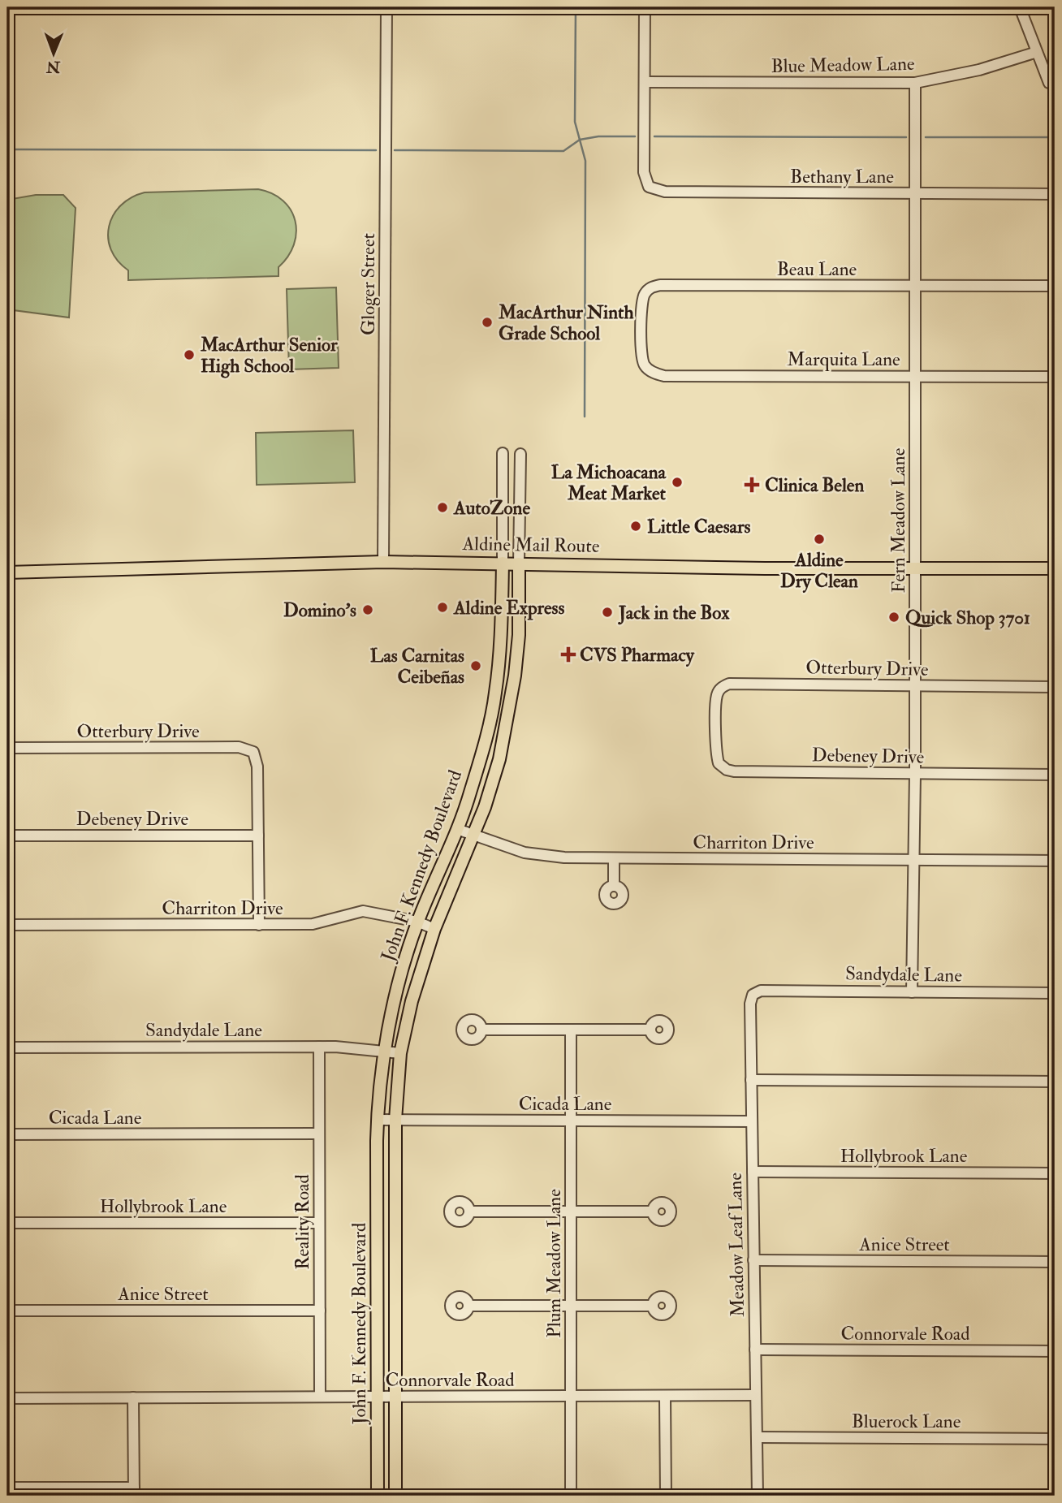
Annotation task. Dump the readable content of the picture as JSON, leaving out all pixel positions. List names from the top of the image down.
{
  "streets": {
    "main road": ["Aldine Mail Route", "John F. Kennedy Boulevard"],
    "street": [
      "Blue Meadow Lane",
      "Bethany Lane",
      "Beau Lane",
      "Gloger Street",
      "Marquita Lane",
      "Fern Meadow Lane",
      "Otterbury Drive",
      "Debeney Drive",
      "Charriton Drive",
      "Sandydale Lane",
      "Cicada Lane",
      "Hollybrook Lane",
      "Reality Road",
      "Anice Street",
      "Meadow Leaf Lane",
      "Plum Meadow Lane",
      "Connorvale Road",
      "Bluerock Lane"
    ]
  },
  "crossings": [
    ["Blue Meadow Lane", "Bethany Lane"],
    ["Blue Meadow Lane", "Fern Meadow Lane"],
    ["Bethany Lane", "Fern Meadow Lane"],
    ["Beau Lane", "Marquita Lane"],
    ["Beau Lane", "Fern Meadow Lane"],
    ["Gloger Street", "Aldine Mail Route"],
    ["Marquita Lane", "Fern Meadow Lane"],
    ["Fern Meadow Lane", "Aldine Mail Route"],
    ["Fern Meadow Lane", "Otterbury Drive"],
    ["Fern Meadow Lane", "Debeney Drive"],
    ["Fern Meadow Lane", "Charriton Drive"],
    ["Fern Meadow Lane", "Sandydale Lane"],
    ["Aldine Mail Route", "John F. Kennedy Boulevard"],
    ["Otterbury Drive", "Debeney Drive"],
    ["Charriton Drive", "John F. Kennedy Boulevard"],
    ["John F. Kennedy Boulevard", "Sandydale Lane"],
    ["John F. Kennedy Boulevard", "Cicada Lane"],
    ["John F. Kennedy Boulevard", "Connorvale Road"],
    ["Sandydale Lane", "Reality Road"],
    ["Sandydale Lane", "Meadow Leaf Lane"],
    ["Cicada Lane", "Reality Road"],
    ["Cicada Lane", "Meadow Leaf Lane"],
    ["Cicada Lane", "Plum Meadow Lane"],
    ["Hollybrook Lane", "Reality Road"],
    ["Hollybrook Lane", "Meadow Leaf Lane"],
    ["Reality Road", "Anice Street"],
    ["Reality Road", "Connorvale Road"],
    ["Anice Street", "Meadow Leaf Lane"],
    ["Meadow Leaf Lane", "Connorvale Road"],
    ["Meadow Leaf Lane", "Bluerock Lane"],
    ["Plum Meadow Lane", "Connorvale Road"]
  ],
  "places": {
    "other": [
      "MacArthur Ninth Grade School",
      "MacArthur Senior High School",
      "La Michoacana Meat Market",
      "AutoZone",
      "Little Caesars",
      "Aldine Dry Clean",
      "Aldine Express",
      "Domino's",
      "Jack in the Box",
      "Quick Shop 3701",
      "Las Carnitas Ceibeñas"
    ],
    "health": ["Clinica Belen", "CVS Pharmacy"]
  },
  "north": "bottom"
}
